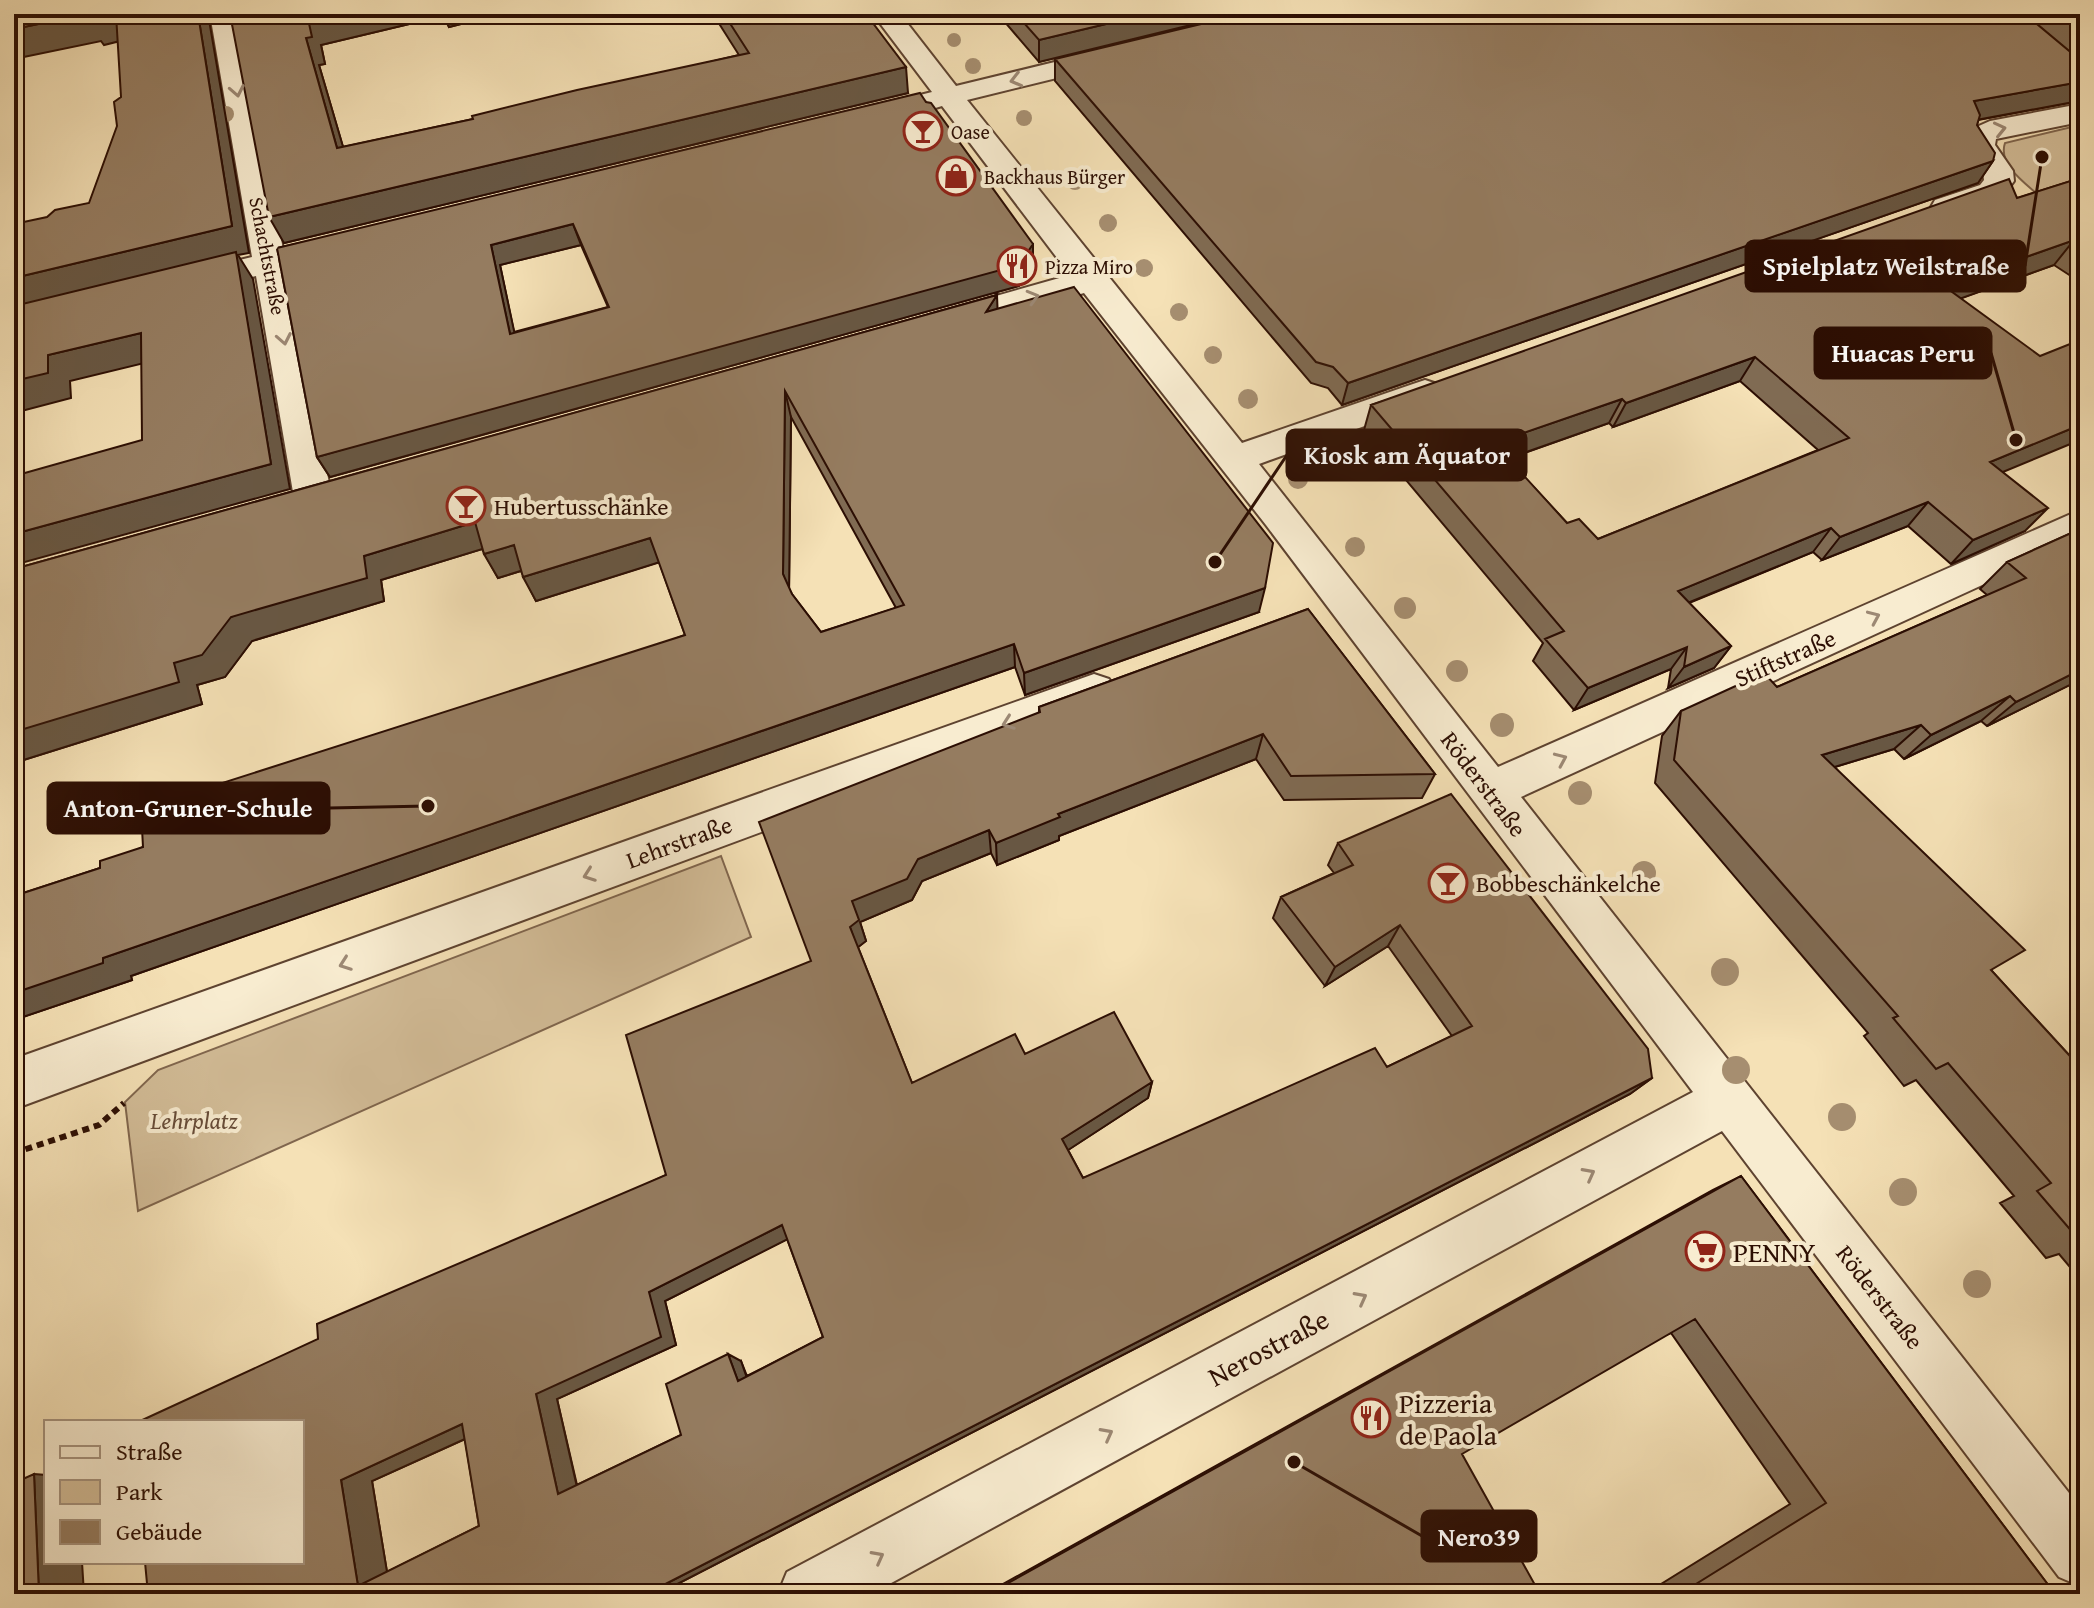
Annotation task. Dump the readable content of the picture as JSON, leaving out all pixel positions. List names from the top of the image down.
{
  "streets": {
    "street": [
      "Schachtstraße",
      "Stiftstraße",
      "Röderstraße",
      "Lehrstraße",
      "Nerostraße"
    ]
  },
  "crossings": [
    ["Stiftstraße", "Röderstraße"],
    ["Röderstraße", "Nerostraße"]
  ],
  "one_way": [
    "Schachtstraße",
    "Stiftstraße",
    "Lehrstraße",
    "Nerostraße"
  ],
  "parks": ["Lehrplatz"],
  "places": {
    "bar": ["Oase", "Hubertusschänke", "Bobbeschänkelche"],
    "other": [
      "Spielplatz Weilstraße",
      "Huacas Peru",
      "Kiosk am Äquator",
      "Anton-Gruner-Schule",
      "Nero39"
    ],
    "shop": ["Backhaus Bürger"],
    "restaurant": ["Pizza Miro", "Pizzeria de Paola"],
    "supermarket": ["PENNY"]
  },
  "legend": ["Straße", "Park", "Gebäude"]
}
